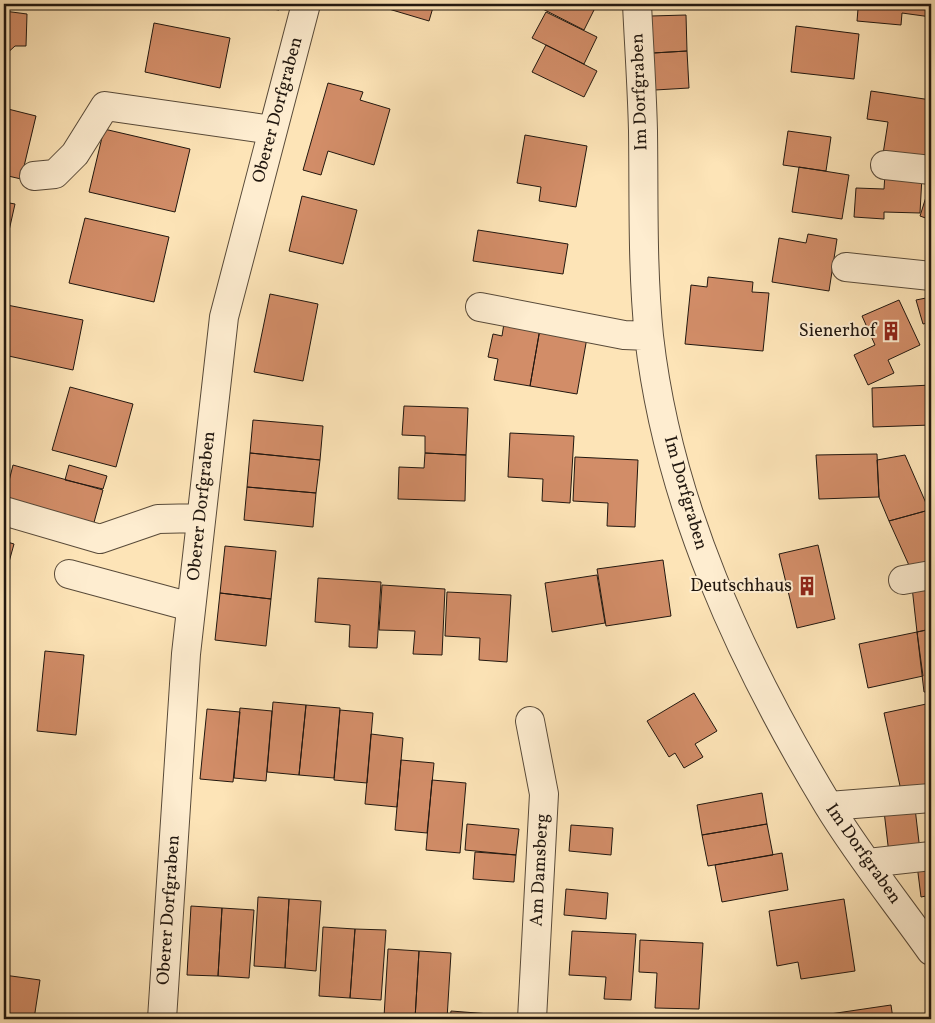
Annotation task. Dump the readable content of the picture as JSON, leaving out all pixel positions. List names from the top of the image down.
{
  "streets": {
    "street": ["Im Dorfgraben", "Oberer Dorfgraben", "Am Damsberg"]
  },
  "places": {
    "building": ["Sienerhof", "Deutschhaus"]
  }
}
